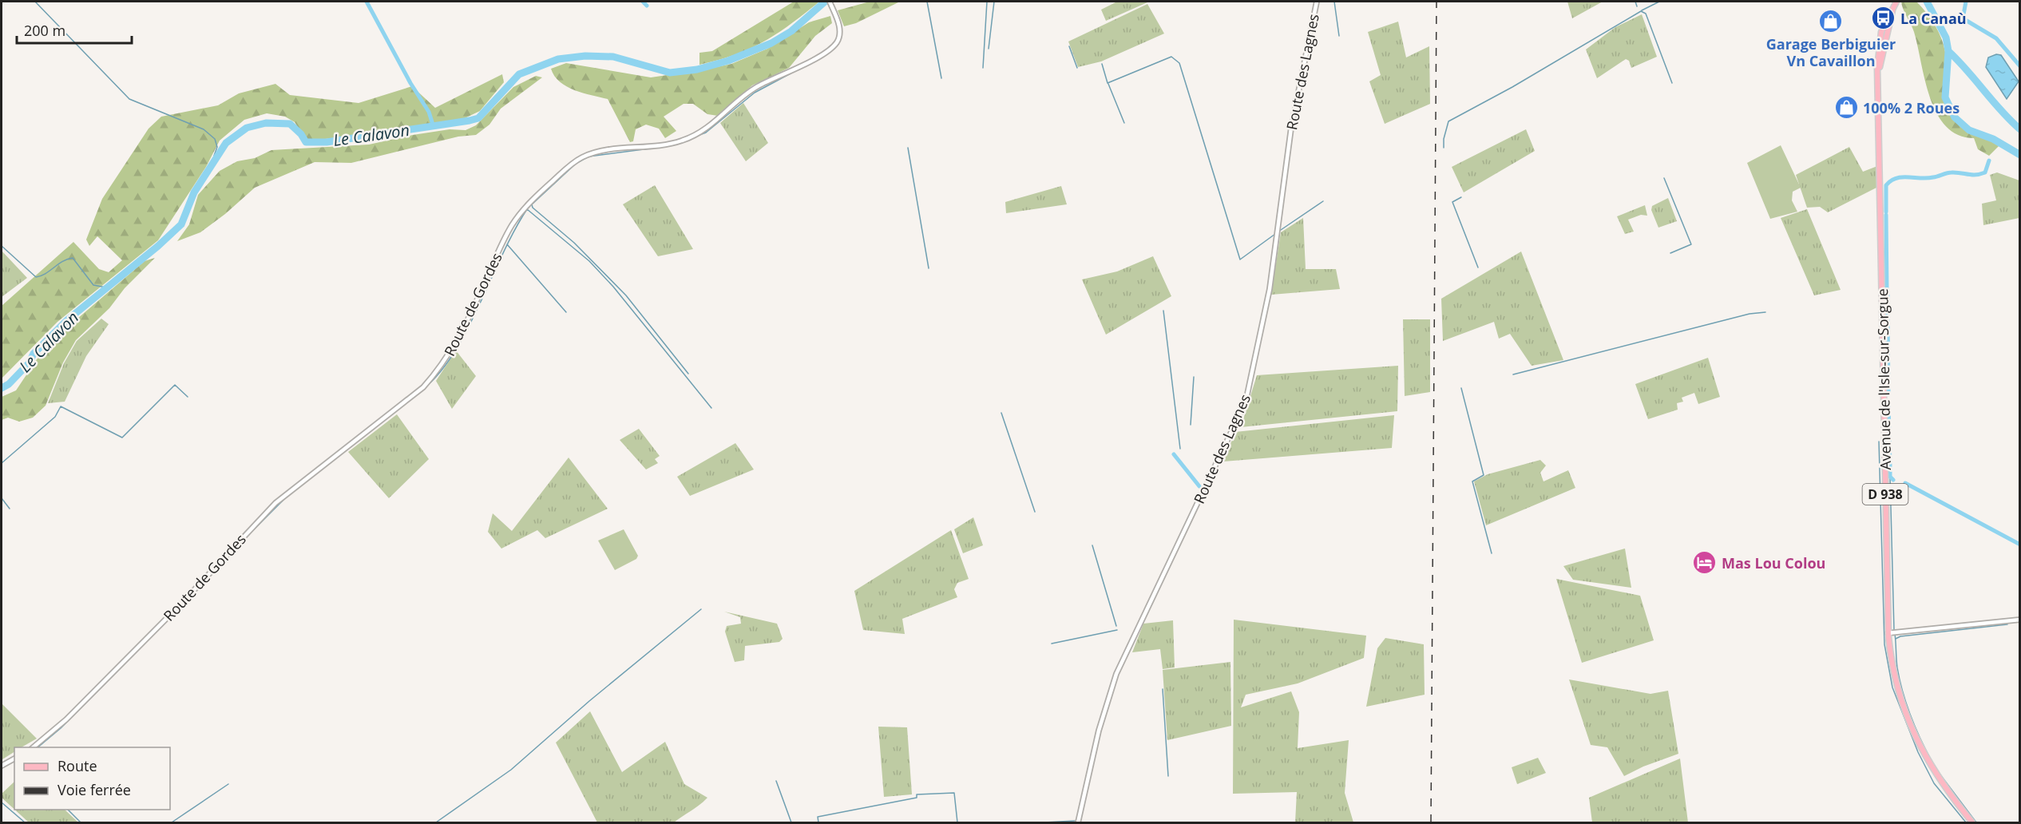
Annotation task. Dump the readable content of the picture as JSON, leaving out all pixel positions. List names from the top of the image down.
{
  "streets": {
    "main road": ["Avenue de l'Isle-sur-Sorgue", "D 938"],
    "street": ["Route des Lagnes", "Route de Gordes"]
  },
  "water": ["Le Calavon"],
  "places": {
    "bus stop": ["La Canaù"],
    "shop": ["Garage Berbiguier Vn Cavaillon", "100% 2 Roues"],
    "hotel": ["Mas Lou Colou"]
  },
  "legend": ["Route", "Voie ferrée"],
  "scale_bar": "200 m"
}
